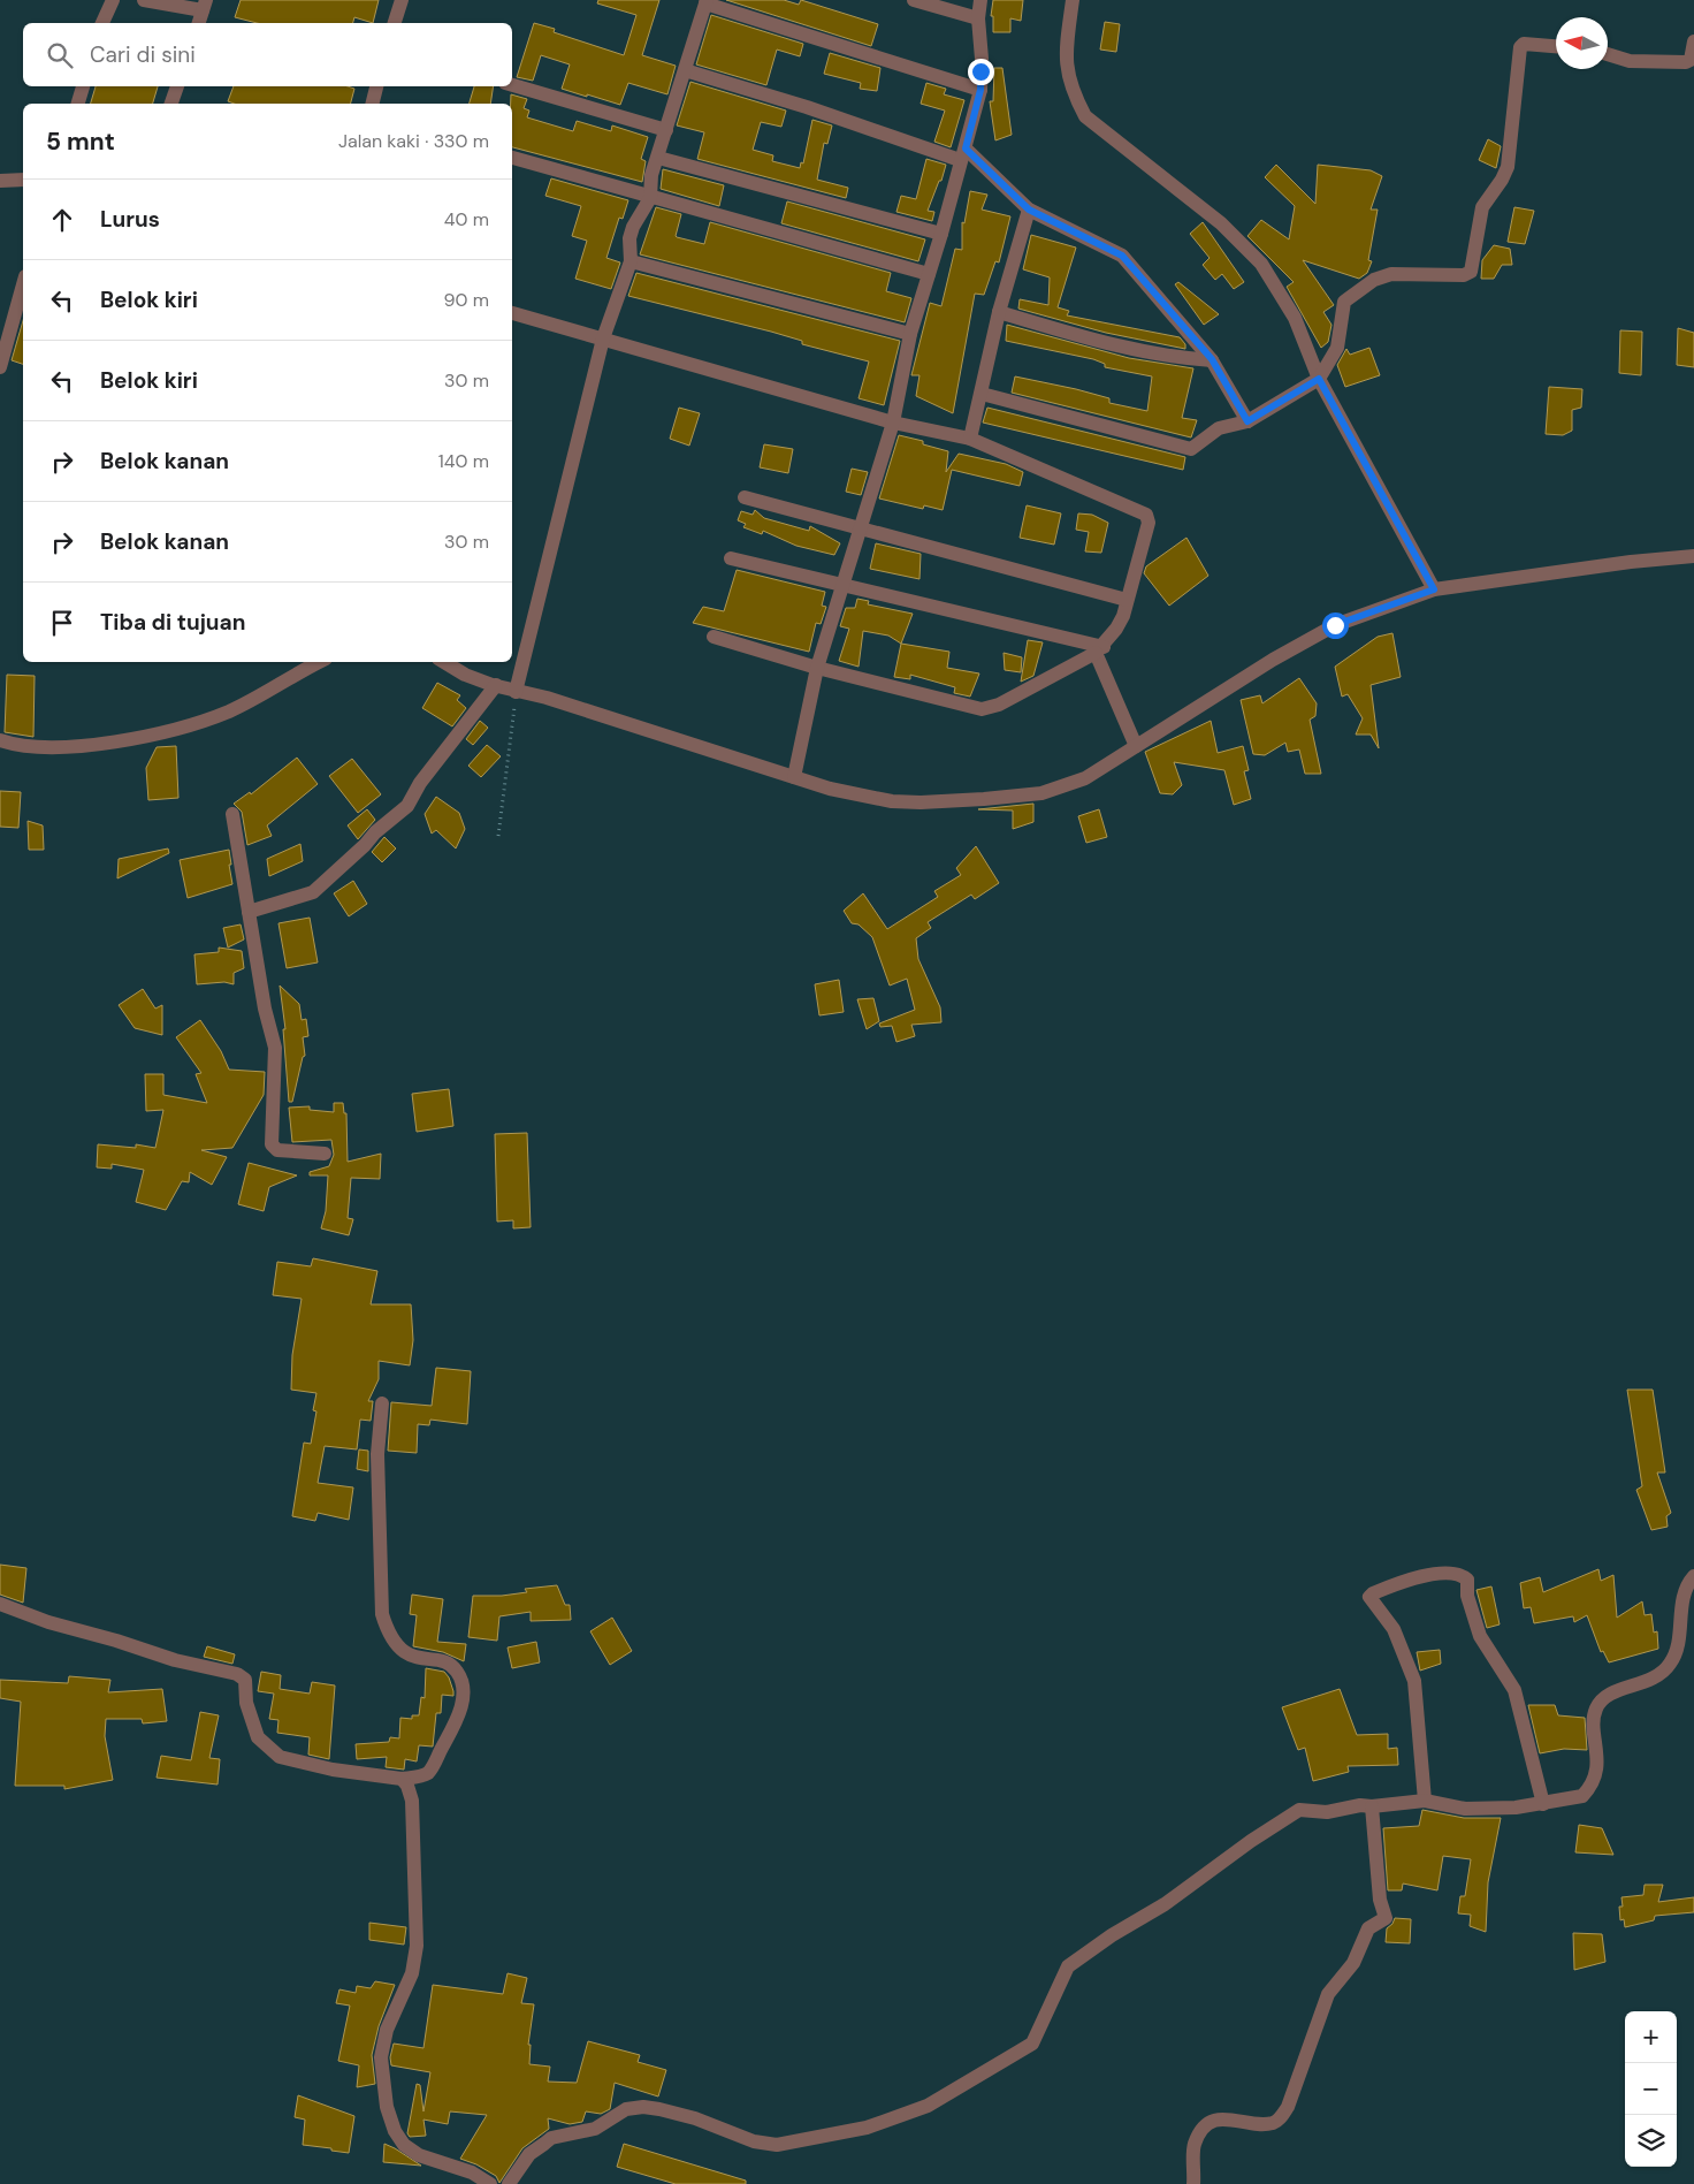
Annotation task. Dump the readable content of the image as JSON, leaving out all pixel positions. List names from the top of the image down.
{
  "north": "left",
  "page": {
    "search": "Cari di sini",
    "heading": ["5 mnt", "Jalan kaki · 330 m"],
    "list": [
      ["Lurus", "40 m"],
      ["Belok kiri", "90 m"],
      ["Belok kiri", "30 m"],
      ["Belok kanan", "140 m"],
      ["Belok kanan", "30 m"],
      "Tiba di tujuan"
    ],
    "map_buttons": ["+", "−"]
  }
}
